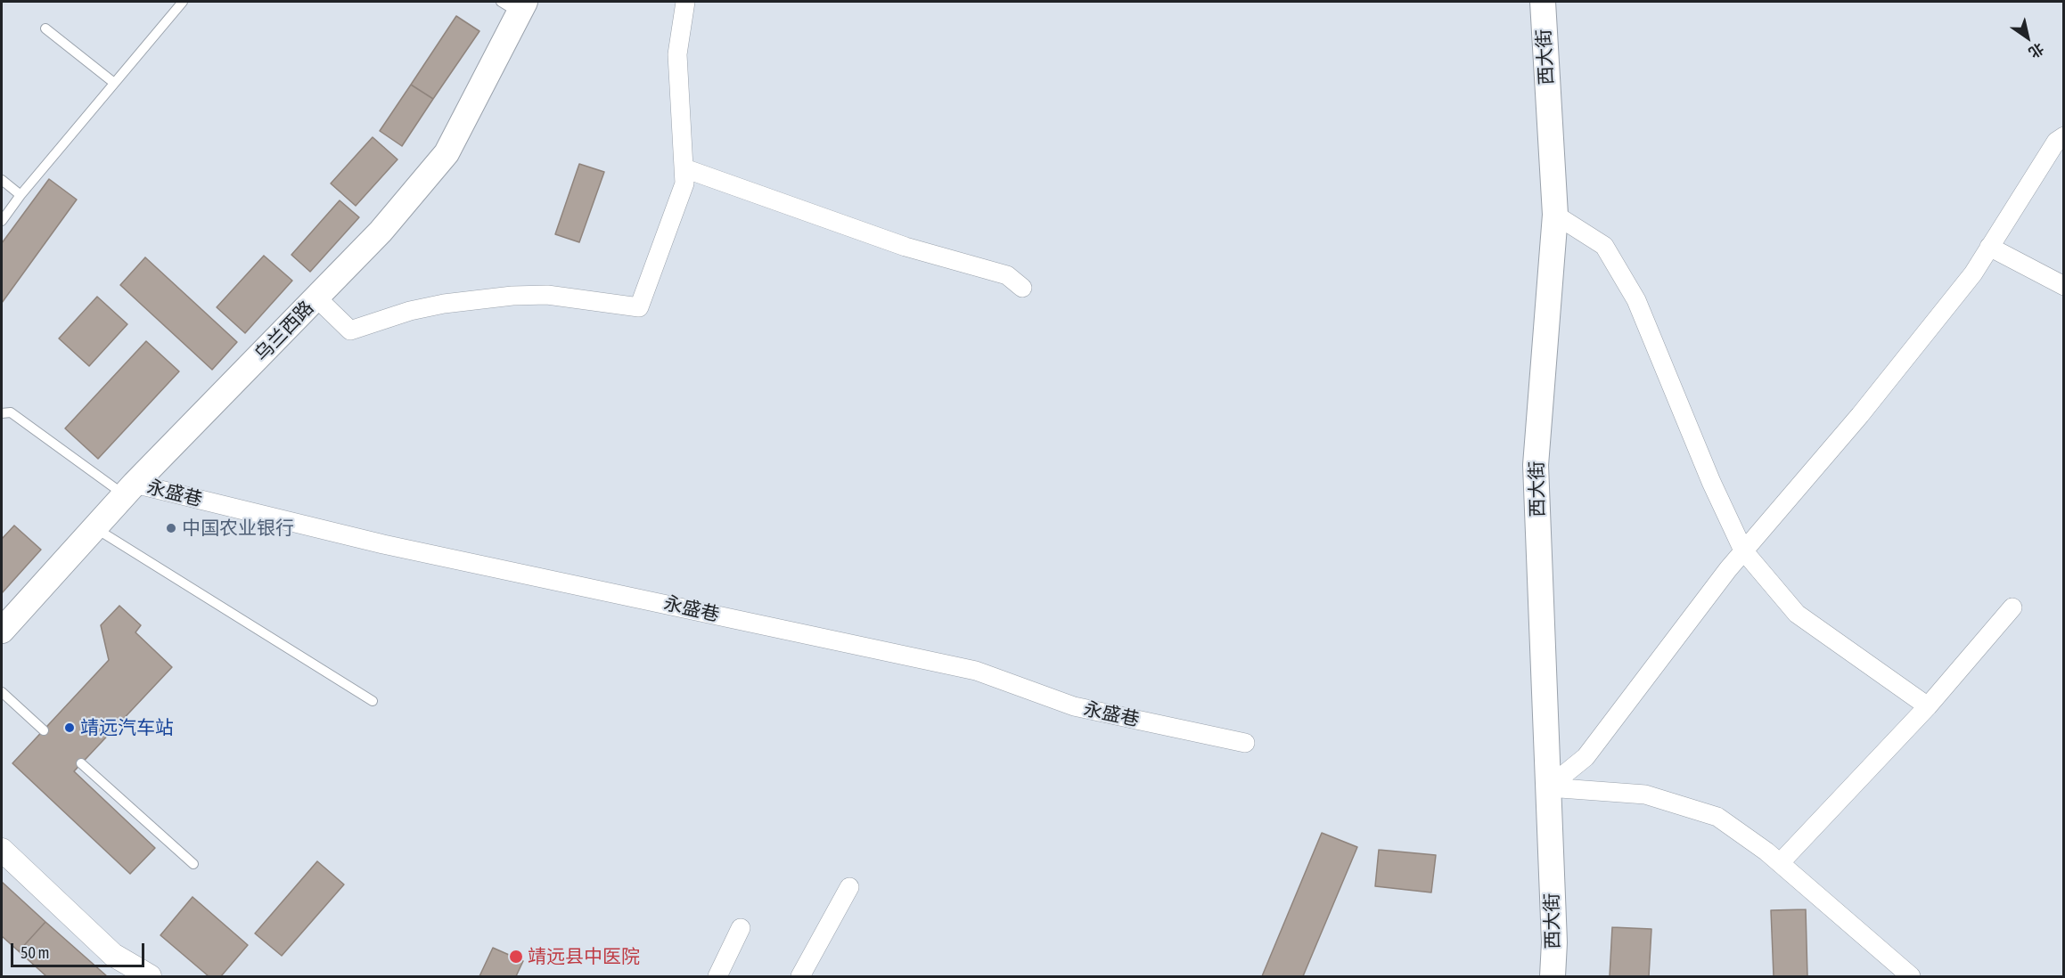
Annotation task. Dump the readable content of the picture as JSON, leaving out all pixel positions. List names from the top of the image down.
{
  "streets": {
    "main road": ["西大街", "乌兰西路"],
    "street": ["永盛巷"]
  },
  "crossings": [
    ["乌兰西路", "永盛巷"]
  ],
  "places": ["中国农业银行", "靖远汽车站", "靖远县中医院"],
  "scale_bar": "50 m",
  "north": "bottom right"
}
